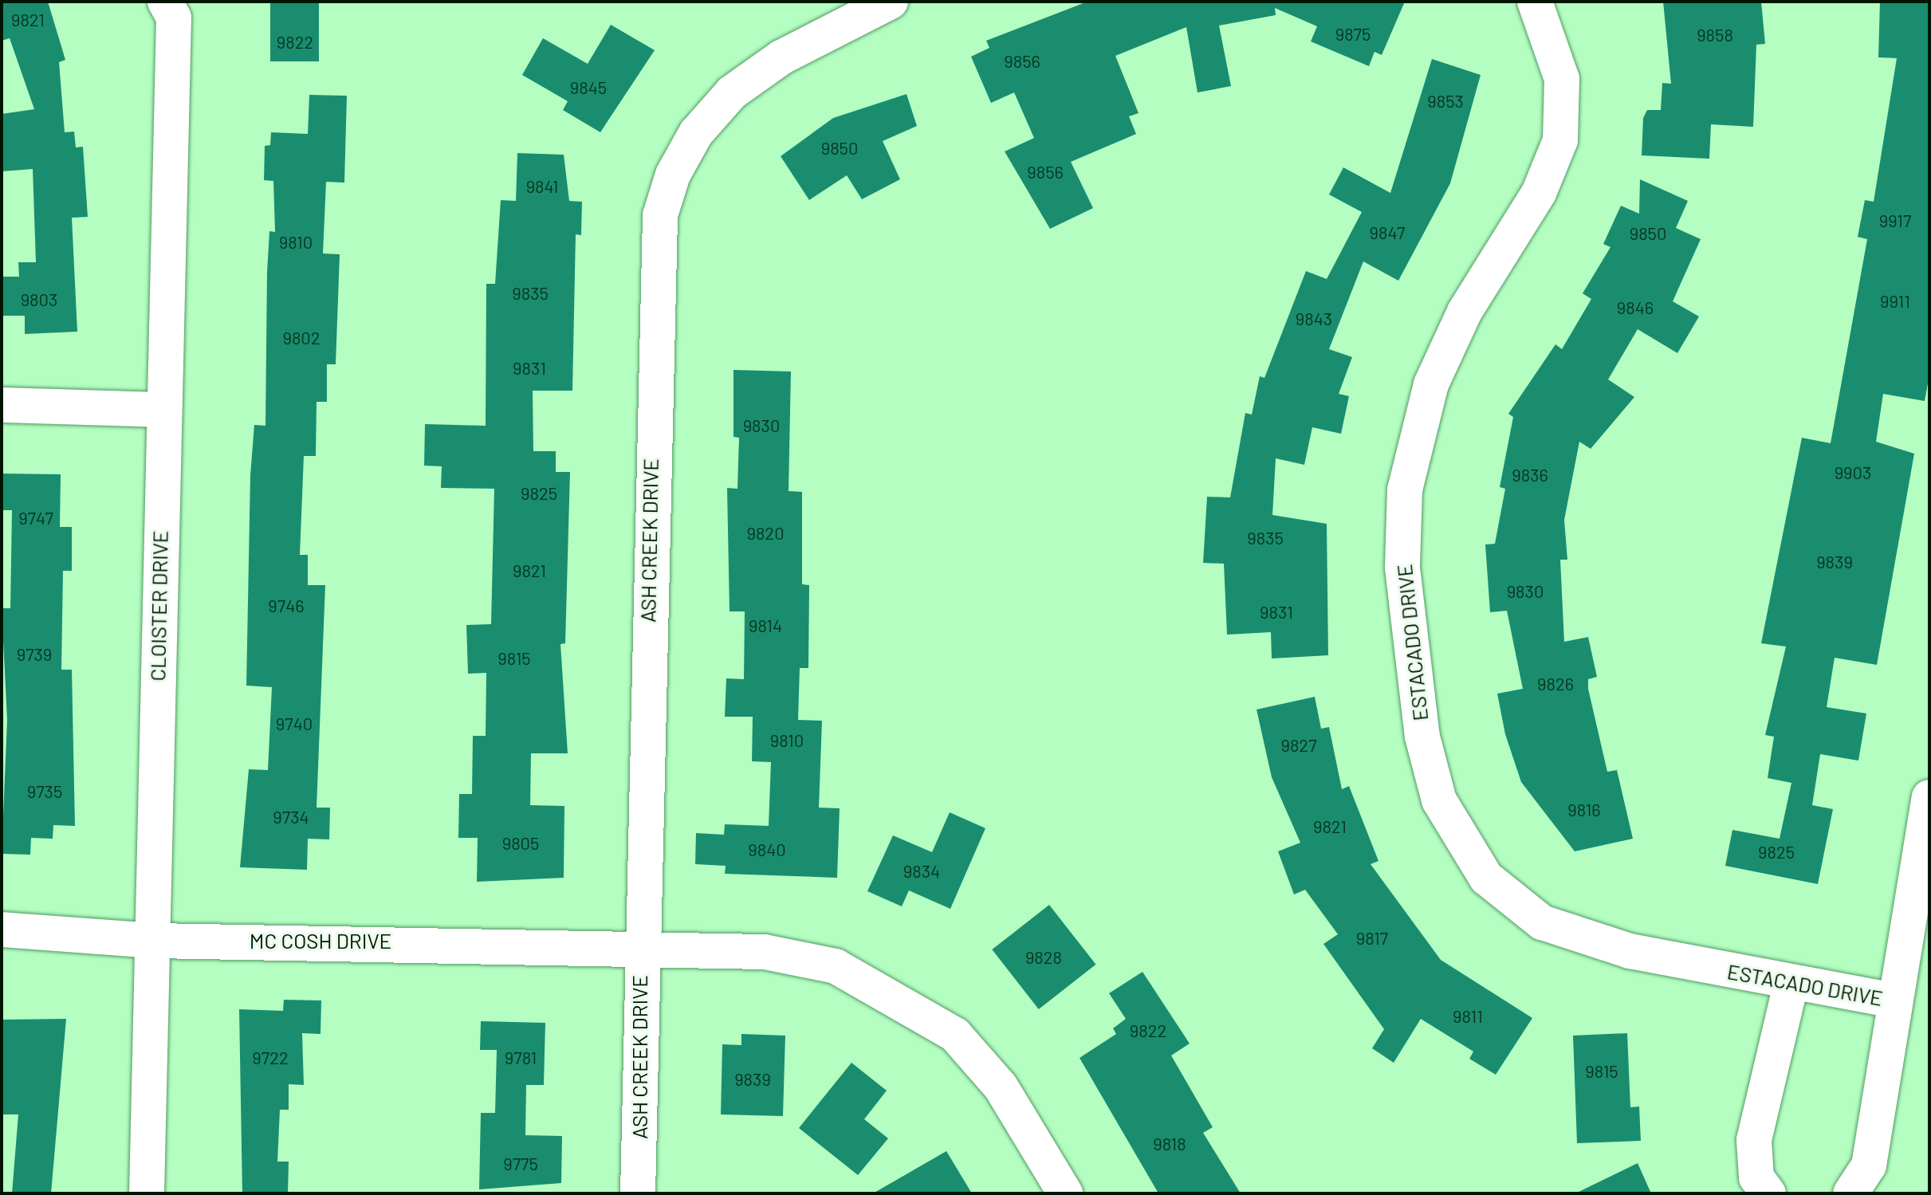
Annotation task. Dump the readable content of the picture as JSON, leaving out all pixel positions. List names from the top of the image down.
{
  "streets": {
    "street": [
      "ASH CREEK DRIVE",
      "CLOISTER DRIVE",
      "ESTACADO DRIVE",
      "MC COSH DRIVE"
    ]
  },
  "crossings": [
    ["ASH CREEK DRIVE", "MC COSH DRIVE"],
    ["CLOISTER DRIVE", "MC COSH DRIVE"]
  ],
  "house_numbers": [
    "9821",
    "9875",
    "9858",
    "9822",
    "9856",
    "9845",
    "9853",
    "9850",
    "9856",
    "9841",
    "9917",
    "9847",
    "9850",
    "9810",
    "9835",
    "9803",
    "9911",
    "9846",
    "9843",
    "9802",
    "9831",
    "9830",
    "9903",
    "9836",
    "9825",
    "9747",
    "9820",
    "9835",
    "9839",
    "9821",
    "9830",
    "9746",
    "9831",
    "9814",
    "9739",
    "9815",
    "9826",
    "9740",
    "9810",
    "9827",
    "9735",
    "9816",
    "9734",
    "9821",
    "9805",
    "9840",
    "9825",
    "9834",
    "9817",
    "9828",
    "9811",
    "9822",
    "9722",
    "9781",
    "9815",
    "9839",
    "9818",
    "9775"
  ]
}
